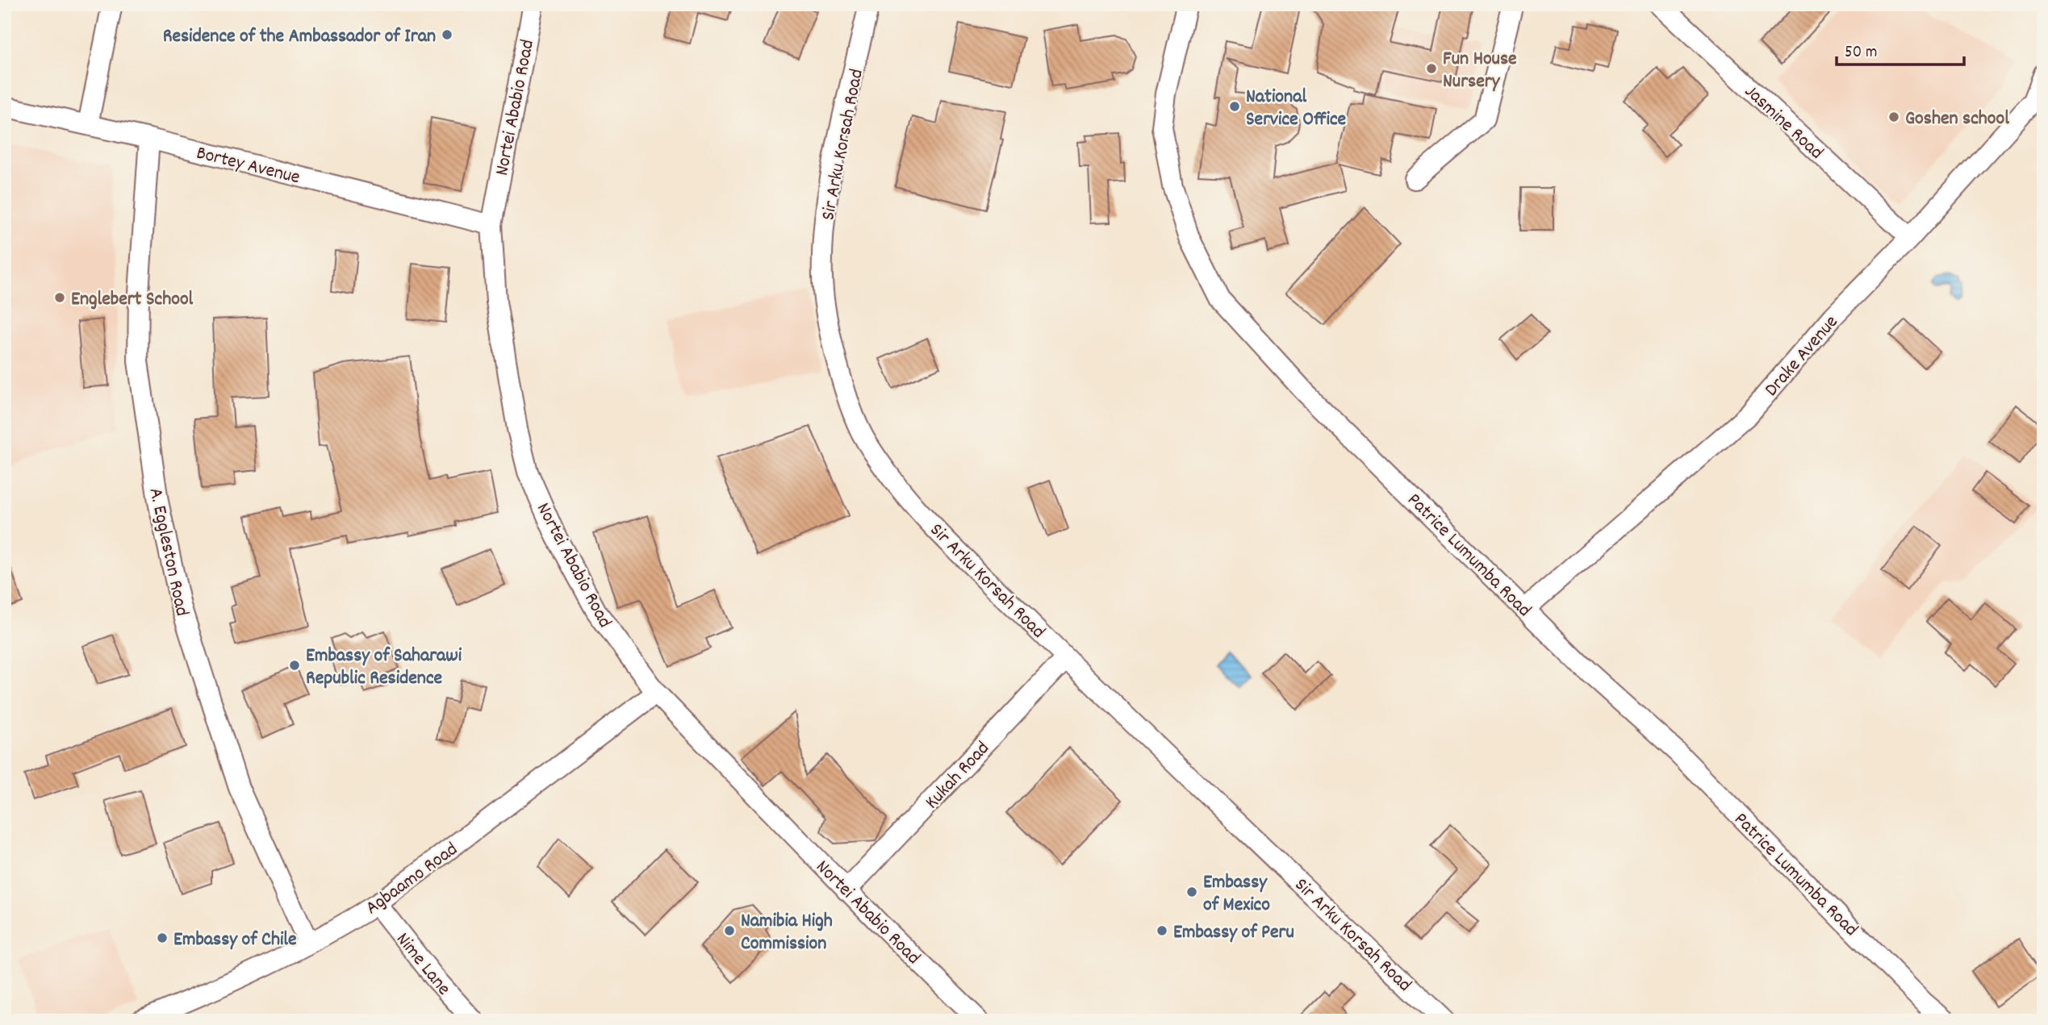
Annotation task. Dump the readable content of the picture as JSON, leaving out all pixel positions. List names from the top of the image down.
{
  "streets": {
    "street": [
      "Nortei Ababio Road",
      "Jasmine Road",
      "Sir Arku Korsah Road",
      "Bortey Avenue",
      "Drake Avenue",
      "A. Eggleston Road",
      "Patrice Lumumba Road",
      "Kukah Road",
      "Agbaamo Road",
      "Nime Lane"
    ]
  },
  "crossings": [
    ["Nortei Ababio Road", "Bortey Avenue"],
    ["Nortei Ababio Road", "Kukah Road"],
    ["Nortei Ababio Road", "Agbaamo Road"],
    ["Jasmine Road", "Drake Avenue"],
    ["Sir Arku Korsah Road", "Kukah Road"],
    ["Bortey Avenue", "A. Eggleston Road"],
    ["Drake Avenue", "Patrice Lumumba Road"],
    ["A. Eggleston Road", "Agbaamo Road"],
    ["Agbaamo Road", "Nime Lane"]
  ],
  "places": [
    "Residence of the Ambassador of Iran",
    "Fun House Nursery",
    "National Service Office",
    "Goshen school",
    "Englebert School",
    "Embassy of Saharawi Republic Residence",
    "Embassy of Mexico",
    "Namibia High Commission",
    "Embassy of Peru",
    "Embassy of Chile"
  ],
  "scale_bar": "50 m"
}
